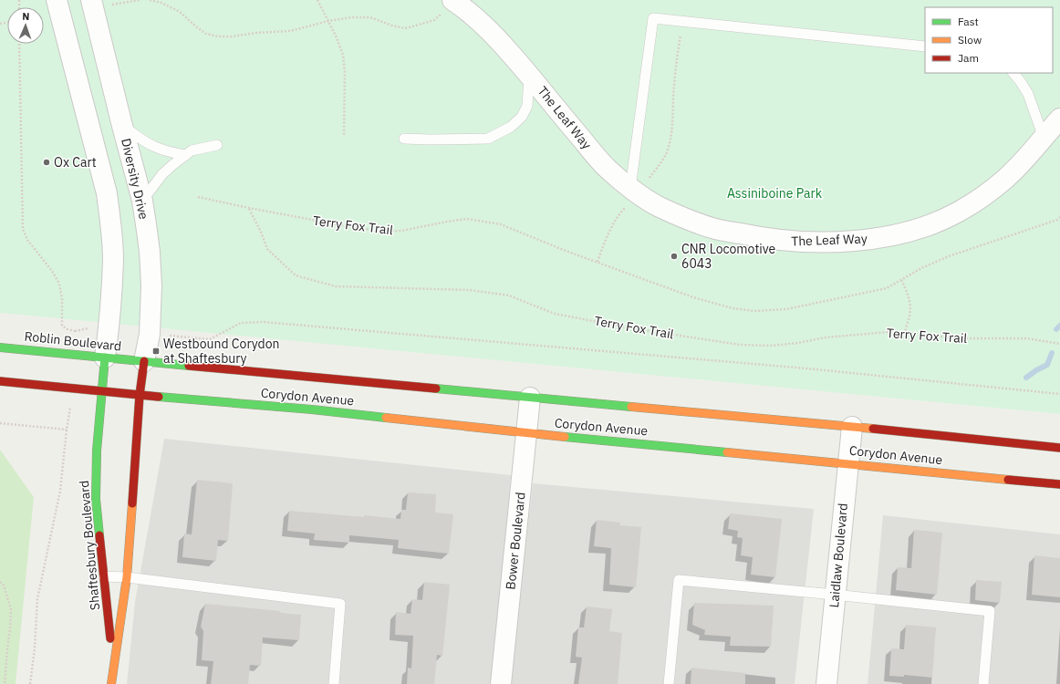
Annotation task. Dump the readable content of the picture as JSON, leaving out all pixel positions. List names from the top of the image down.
{
  "streets": {
    "main road": ["Roblin Boulevard", "Corydon Avenue", "Shaftesbury Boulevard"],
    "street": [
      "The Leaf Way",
      "Diversity Drive",
      "Bower Boulevard",
      "Laidlaw Boulevard"
    ],
    "path": ["Terry Fox Trail"]
  },
  "crossings": [
    ["Diversity Drive", "Roblin Boulevard"],
    ["Diversity Drive", "Corydon Avenue"],
    ["Diversity Drive", "Shaftesbury Boulevard"],
    ["Roblin Boulevard", "Corydon Avenue"],
    ["Roblin Boulevard", "Shaftesbury Boulevard"],
    ["Corydon Avenue", "Bower Boulevard"],
    ["Corydon Avenue", "Shaftesbury Boulevard"],
    ["Corydon Avenue", "Laidlaw Boulevard"]
  ],
  "parks": ["Assiniboine Park"],
  "places": {
    "other": ["Ox Cart", "CNR Locomotive 6043"],
    "transit": ["Westbound Corydon at Shaftesbury"]
  },
  "legend": ["Fast", "Slow", "Jam"],
  "north": "top"
}
